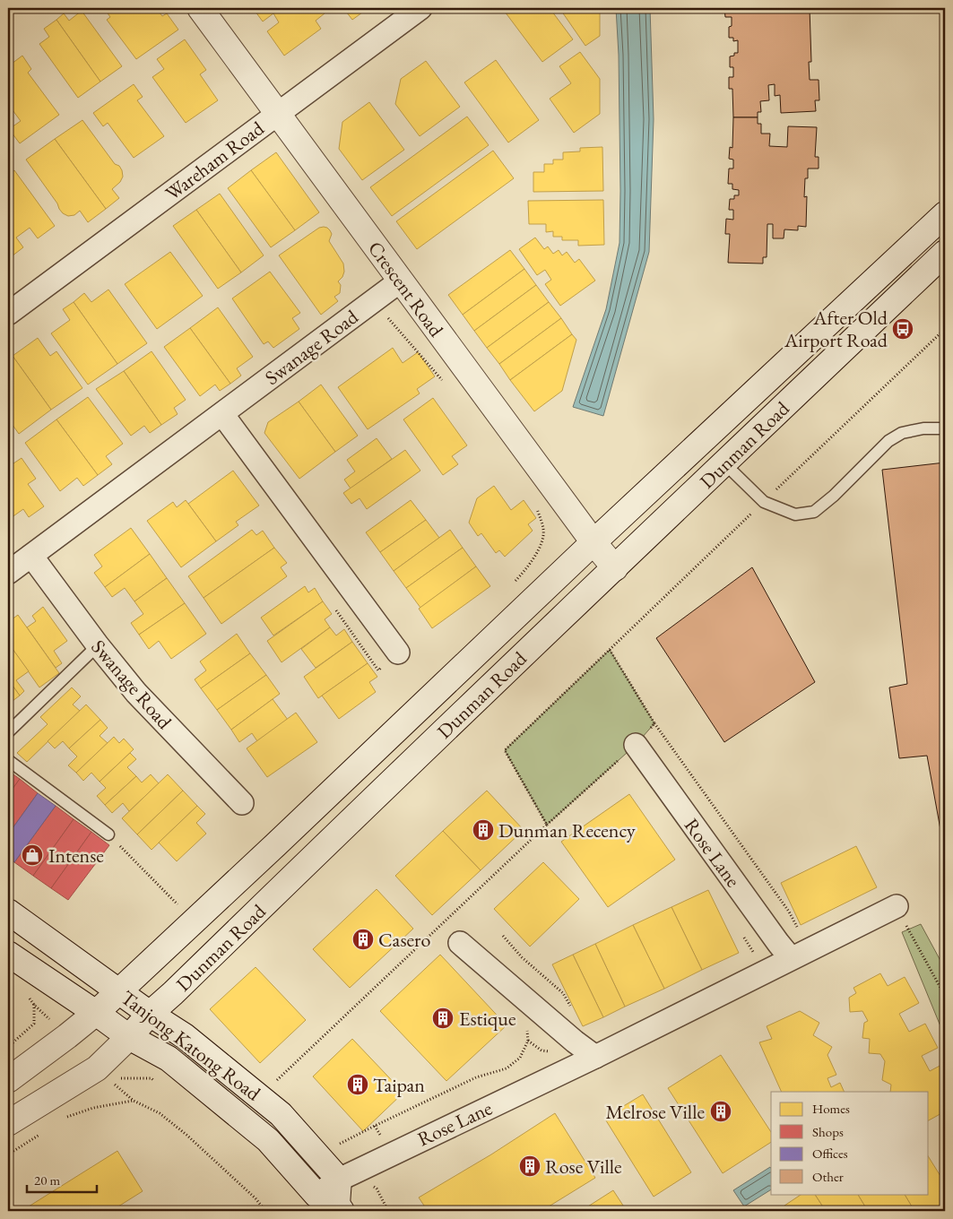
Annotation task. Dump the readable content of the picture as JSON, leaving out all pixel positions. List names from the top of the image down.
{
  "streets": {
    "main road": ["Crescent Road", "Dunman Road", "Tanjong Katong Road"],
    "street": ["Wareham Road", "Swanage Road", "Rose Lane"]
  },
  "crossings": [
    ["Wareham Road", "Crescent Road"],
    ["Crescent Road", "Swanage Road"],
    ["Crescent Road", "Dunman Road"],
    ["Dunman Road", "Tanjong Katong Road"],
    ["Rose Lane", "Tanjong Katong Road"]
  ],
  "places": {
    "bus stop": ["After Old Airport Road"],
    "building": [
      "Dunman Recency",
      "Casero",
      "Estique",
      "Taipan",
      "Melrose Ville",
      "Rose Ville"
    ],
    "shop": ["Intense"]
  },
  "legend": [
    "Homes",
    "Shops",
    "Offices",
    "Other"
  ],
  "scale_bar": "20 m"
}
